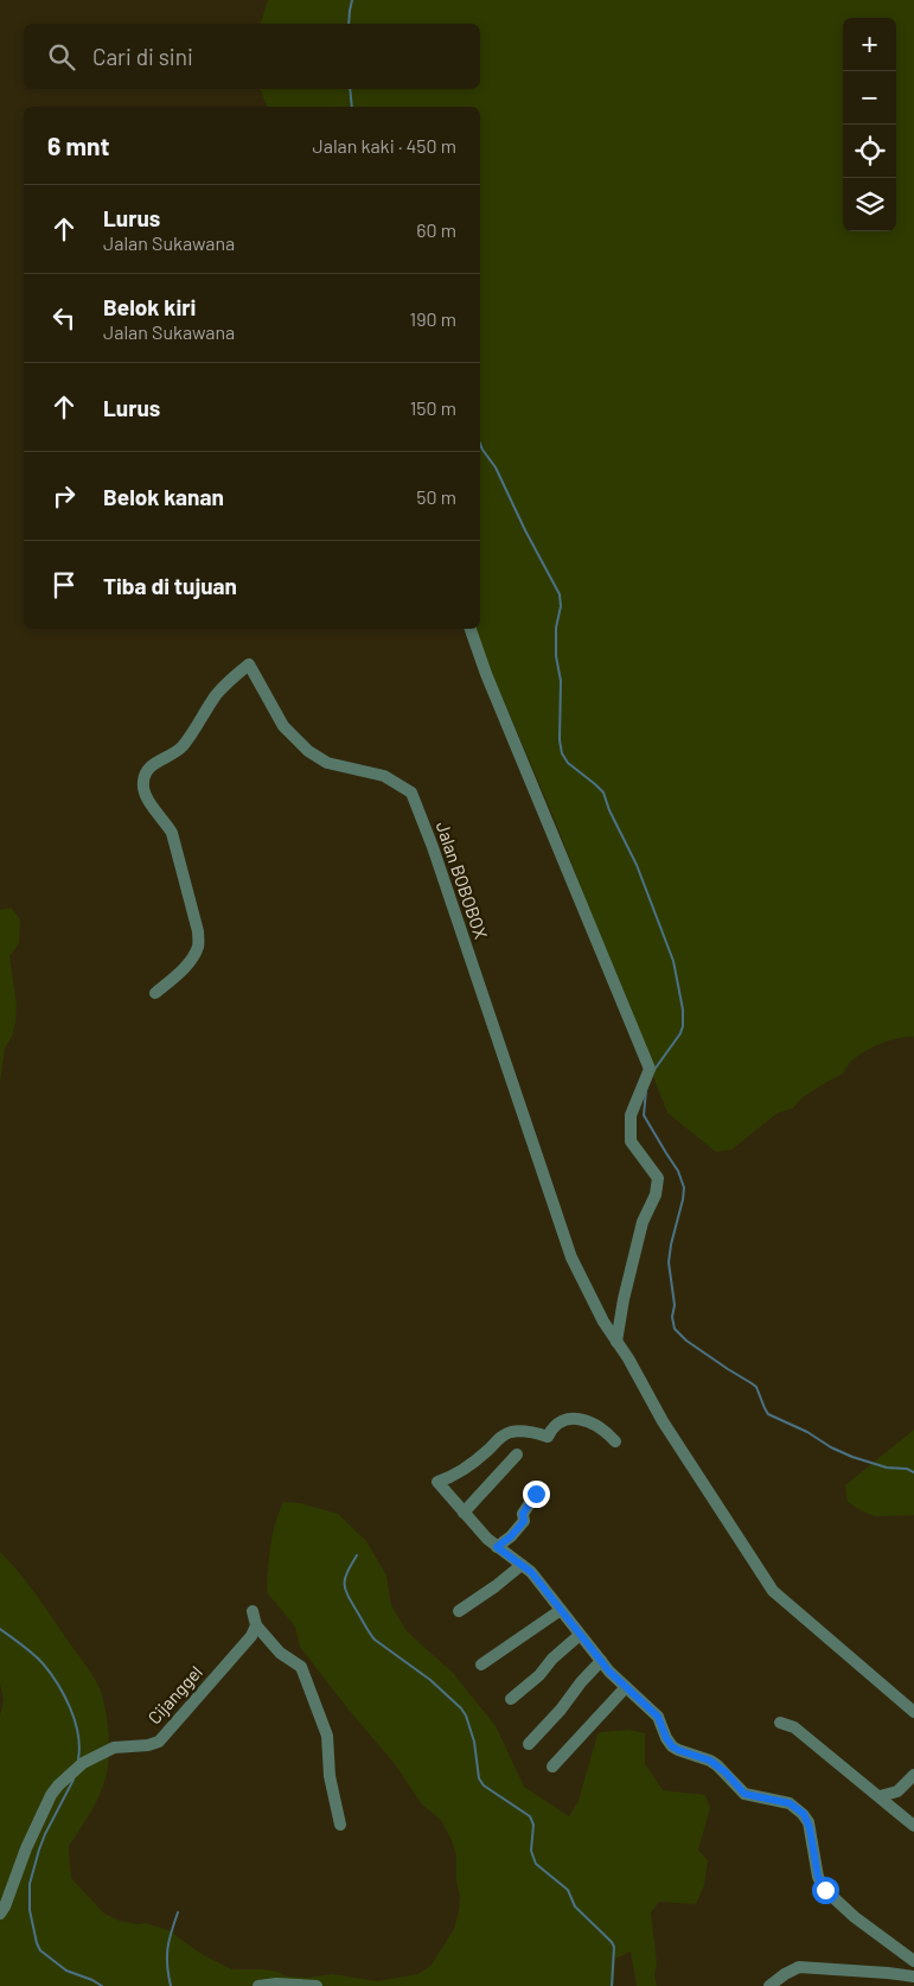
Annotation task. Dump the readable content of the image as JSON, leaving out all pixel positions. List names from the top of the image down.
{
  "streets": {
    "street": ["Jalan BOBOBOX", "Cijanggel"]
  },
  "page": {
    "map_buttons": ["+", "−"],
    "search": "Cari di sini",
    "heading": ["6 mnt", "Jalan kaki · 450 m"],
    "list": [
      ["Lurus", "Jalan Sukawana", "60 m"],
      ["Belok kiri", "Jalan Sukawana", "190 m"],
      ["Lurus", "150 m"],
      ["Belok kanan", "50 m"],
      "Tiba di tujuan"
    ]
  }
}
